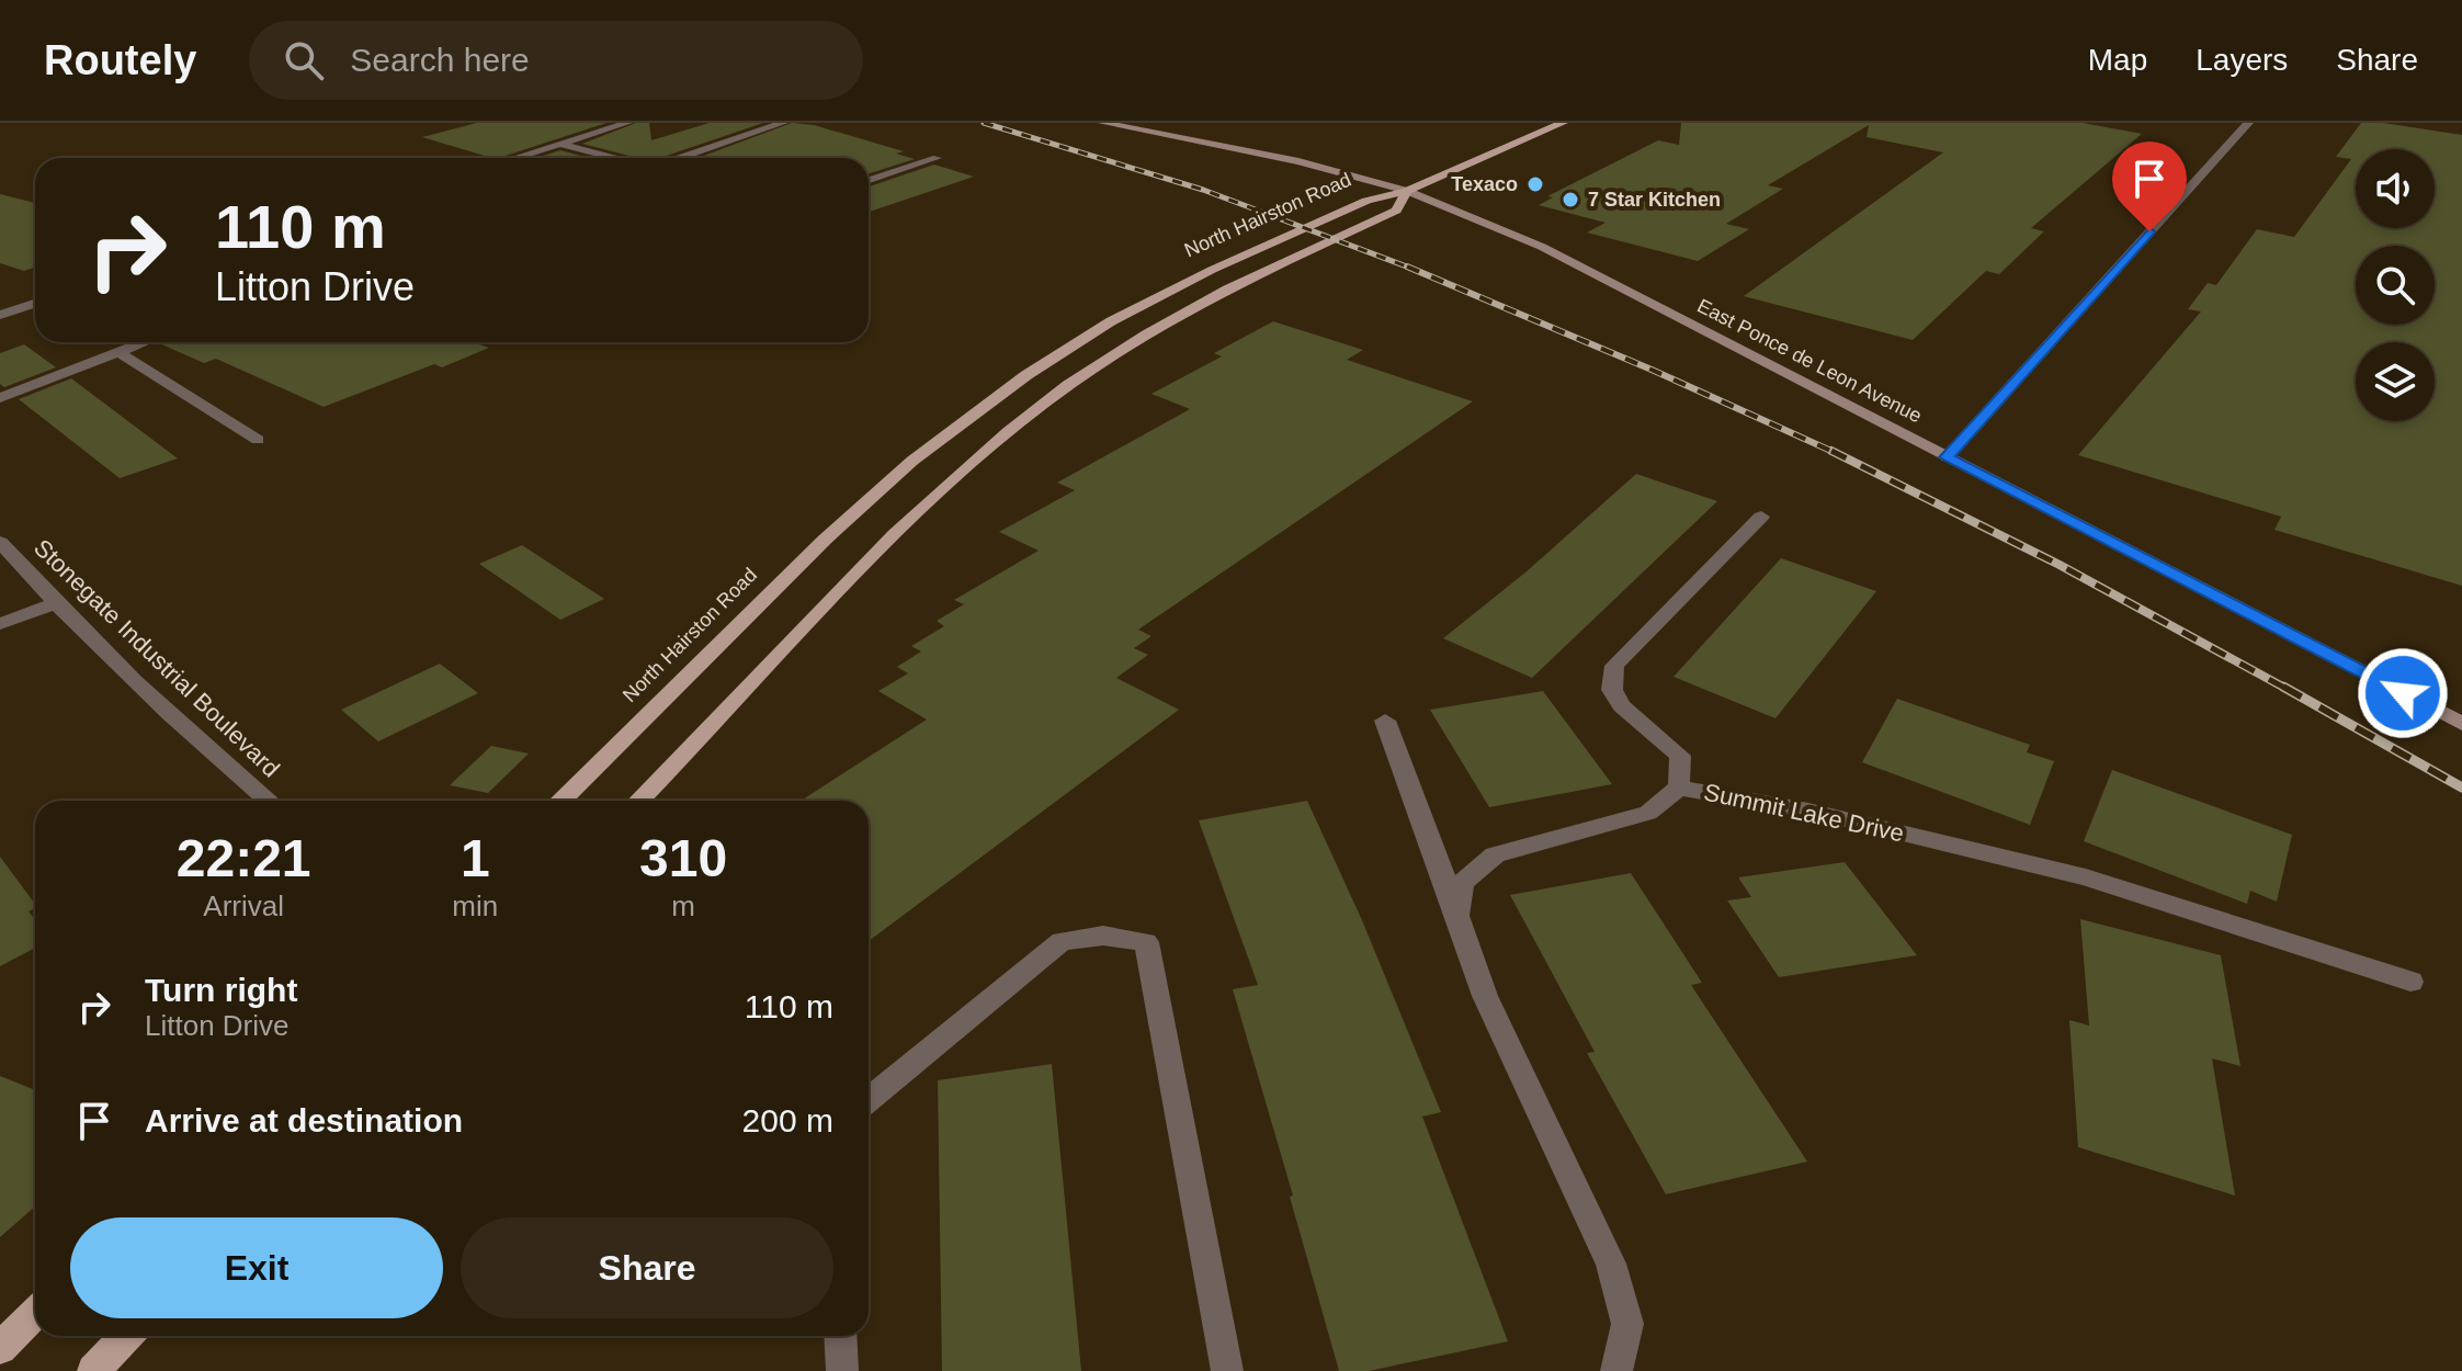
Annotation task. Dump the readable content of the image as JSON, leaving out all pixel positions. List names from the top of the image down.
{
  "streets": {
    "main road": ["North Hairston Road", "East Ponce de Leon Avenue"],
    "street": ["Stonegate Industrial Boulevard", "Summit Lake Drive"]
  },
  "crossings": [
    ["North Hairston Road", "East Ponce de Leon Avenue"]
  ],
  "places": ["Texaco", "7 Star Kitchen"],
  "page": {
    "header": "Routely",
    "search": "Search here",
    "nav": ["Map", "Layers", "Share"],
    "turn": ["110 m", "Litton Drive"],
    "eta": [
      "22:21",
      "Arrival",
      "1",
      "min",
      "310",
      "m"
    ],
    "list": [
      {
        "name": "Turn right",
        "note": "Litton Drive",
        "value": "110 m"
      },
      {
        "name": "Arrive at destination",
        "value": "200 m"
      }
    ],
    "buttons": ["Exit", "Share"]
  }
}
